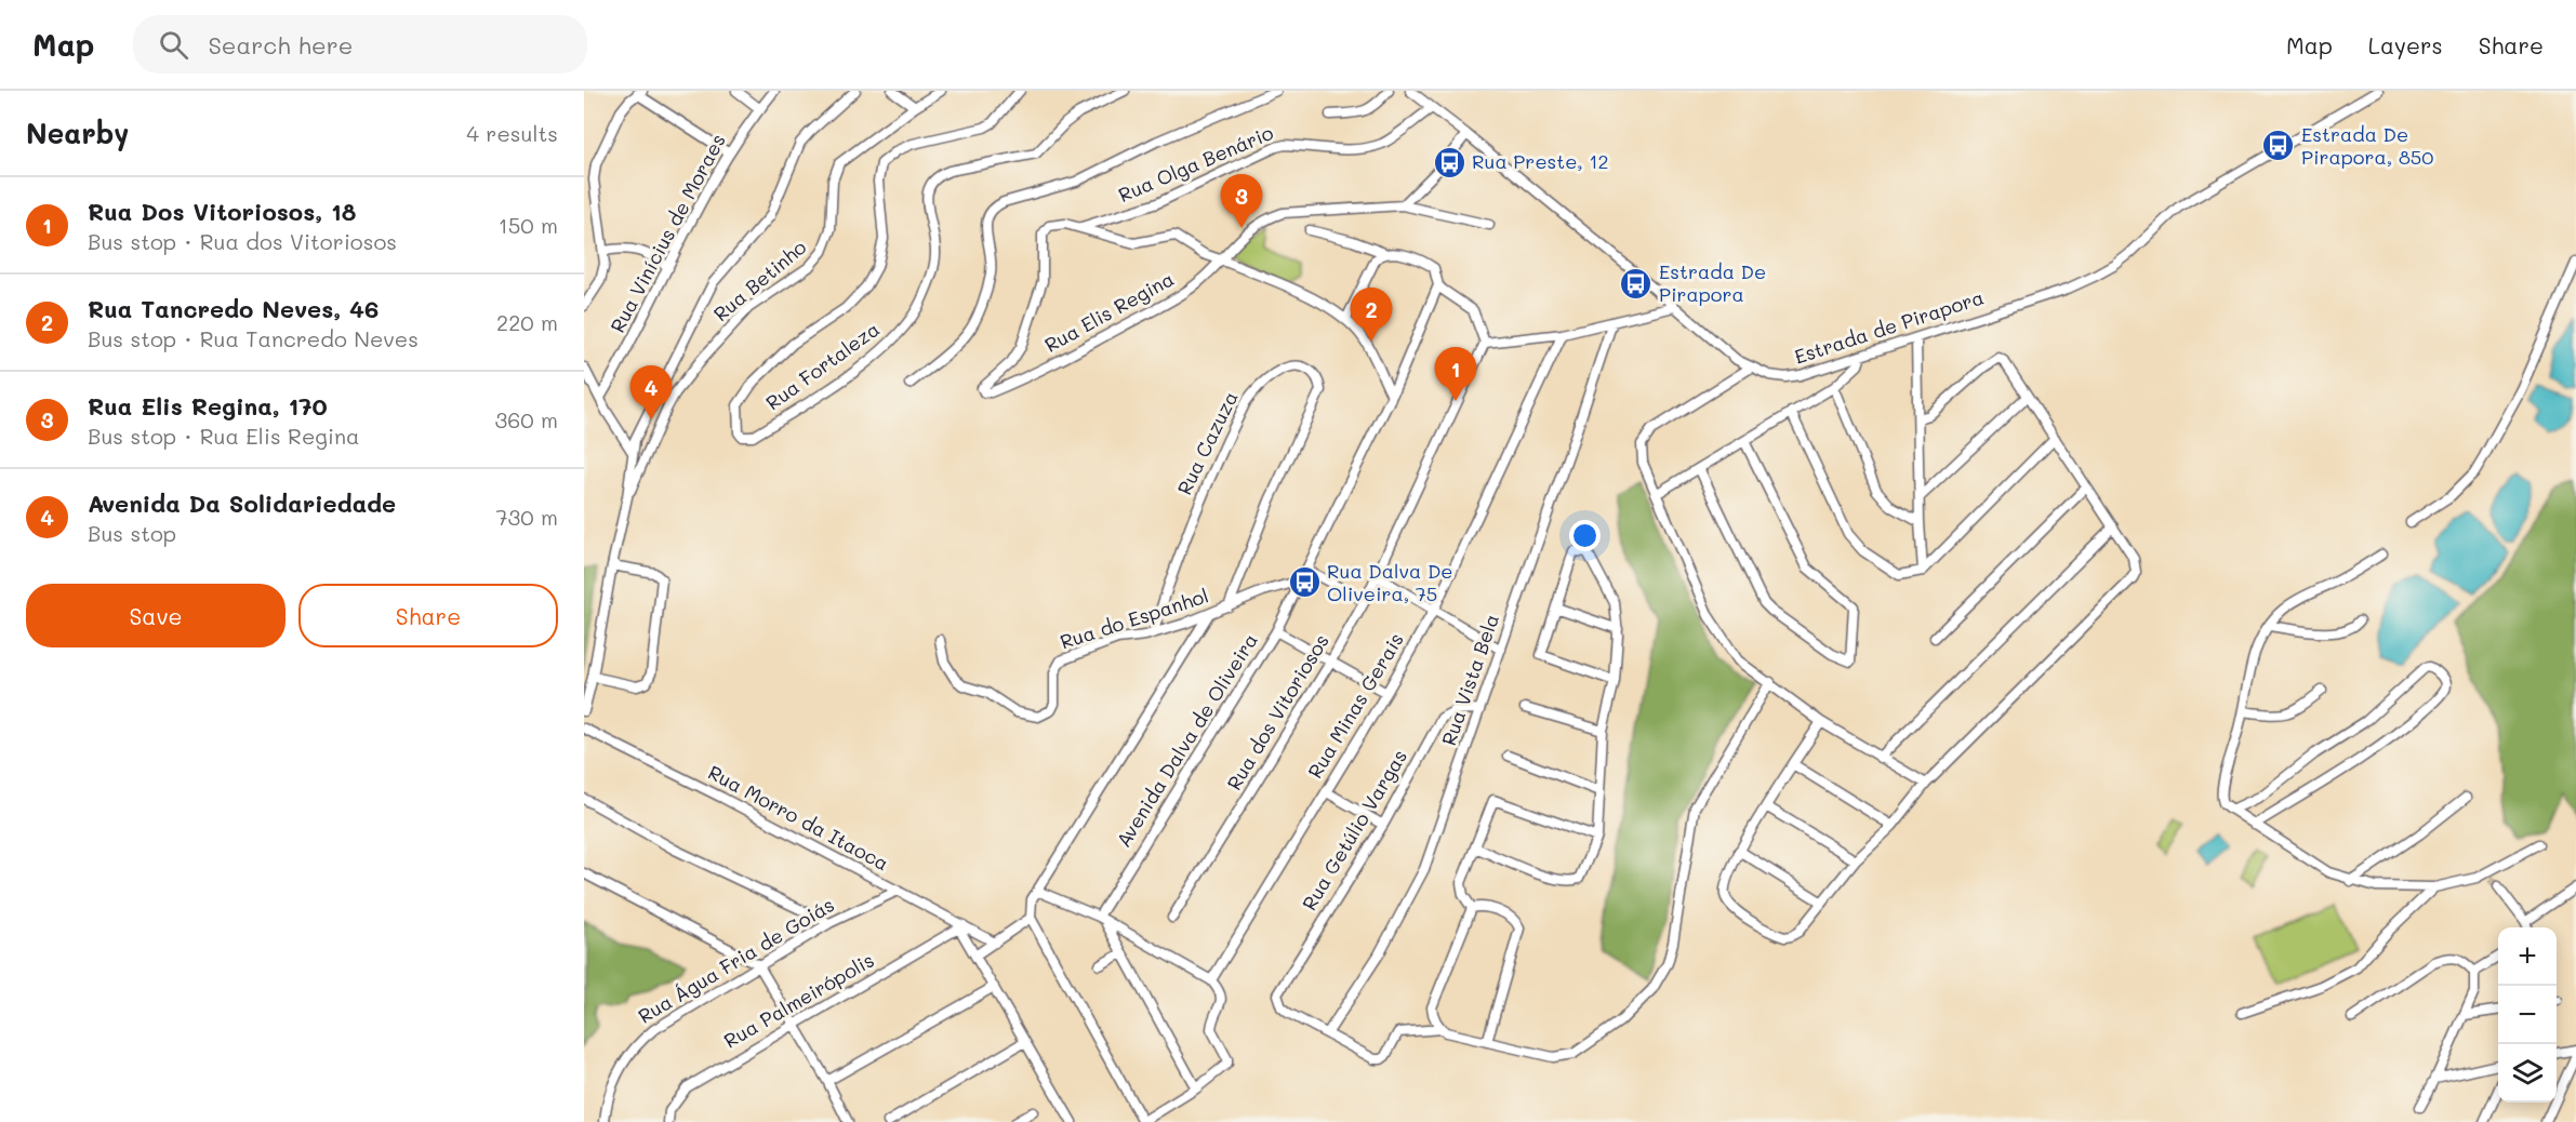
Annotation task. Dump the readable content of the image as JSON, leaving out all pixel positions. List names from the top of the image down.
{
  "streets": {
    "street": [
      "Rua Olga Benário",
      "Rua Vinícius de Moraes",
      "Rua Betinho",
      "Rua Elis Regina",
      "Estrada de Pirapora",
      "Rua Fortaleza",
      "Rua Cazuza",
      "Rua do Espanhol",
      "Rua Vista Bela",
      "Rua Minas Gerais",
      "Rua dos Vitoriosos",
      "Avenida Dalva de Oliveira",
      "Rua Morro da Itaoca",
      "Rua Getúlio Vargas",
      "Rua Água Fria de Goiás",
      "Rua Palmeirópolis"
    ]
  },
  "crossings": [
    ["Rua Olga Benário", "Rua Elis Regina"],
    ["Rua Olga Benário", "Estrada de Pirapora"],
    ["Rua Cazuza", "Rua do Espanhol"],
    ["Rua do Espanhol", "Avenida Dalva de Oliveira"],
    ["Rua Vista Bela", "Rua Getúlio Vargas"],
    ["Rua Morro da Itaoca", "Rua Água Fria de Goiás"],
    ["Rua Morro da Itaoca", "Rua Palmeirópolis"]
  ],
  "places": {
    "bus stop": [
      "Estrada De Pirapora, 850",
      "Rua Preste, 12",
      "Estrada De Pirapora",
      "Rua Dalva De Oliveira, 75"
    ]
  },
  "page": {
    "header": "Map",
    "search": "Search here",
    "nav": ["Map", "Layers", "Share"],
    "heading": ["Nearby", "4 results"],
    "pins": [
      "3",
      "2",
      "1",
      "4"
    ],
    "list": [
      {
        "mark": "1",
        "name": "Rua Dos Vitoriosos, 18",
        "note": "Bus stop · Rua dos Vitoriosos",
        "value": "150 m"
      },
      {
        "mark": "2",
        "name": "Rua Tancredo Neves, 46",
        "note": "Bus stop · Rua Tancredo Neves",
        "value": "220 m"
      },
      {
        "mark": "3",
        "name": "Rua Elis Regina, 170",
        "note": "Bus stop · Rua Elis Regina",
        "value": "360 m"
      },
      {
        "mark": "4",
        "name": "Avenida Da Solidariedade",
        "note": "Bus stop",
        "value": "730 m"
      }
    ],
    "buttons": ["Save", "Share"],
    "map_buttons": ["+", "−"]
  }
}
